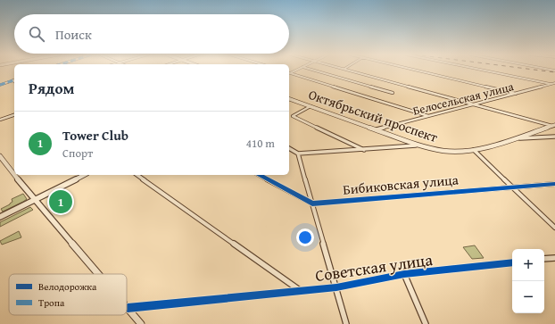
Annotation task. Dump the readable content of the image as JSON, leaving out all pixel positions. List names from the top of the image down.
{
  "streets": {
    "street": [
      "Белосельская улица",
      "Октябрьский проспект",
      "Бибиковская улица",
      "Советская улица"
    ]
  },
  "crossings": [
    ["Белосельская улица", "Октябрьский проспект"]
  ],
  "legend": ["Велодорожка", "Тропа"],
  "page": {
    "search": "Поиск",
    "heading": "Рядом",
    "list": [
      {
        "mark": "1",
        "name": "Tower Club",
        "note": "Спорт",
        "value": "410 m"
      }
    ],
    "pins": "1",
    "map_buttons": ["+", "−"]
  }
}
